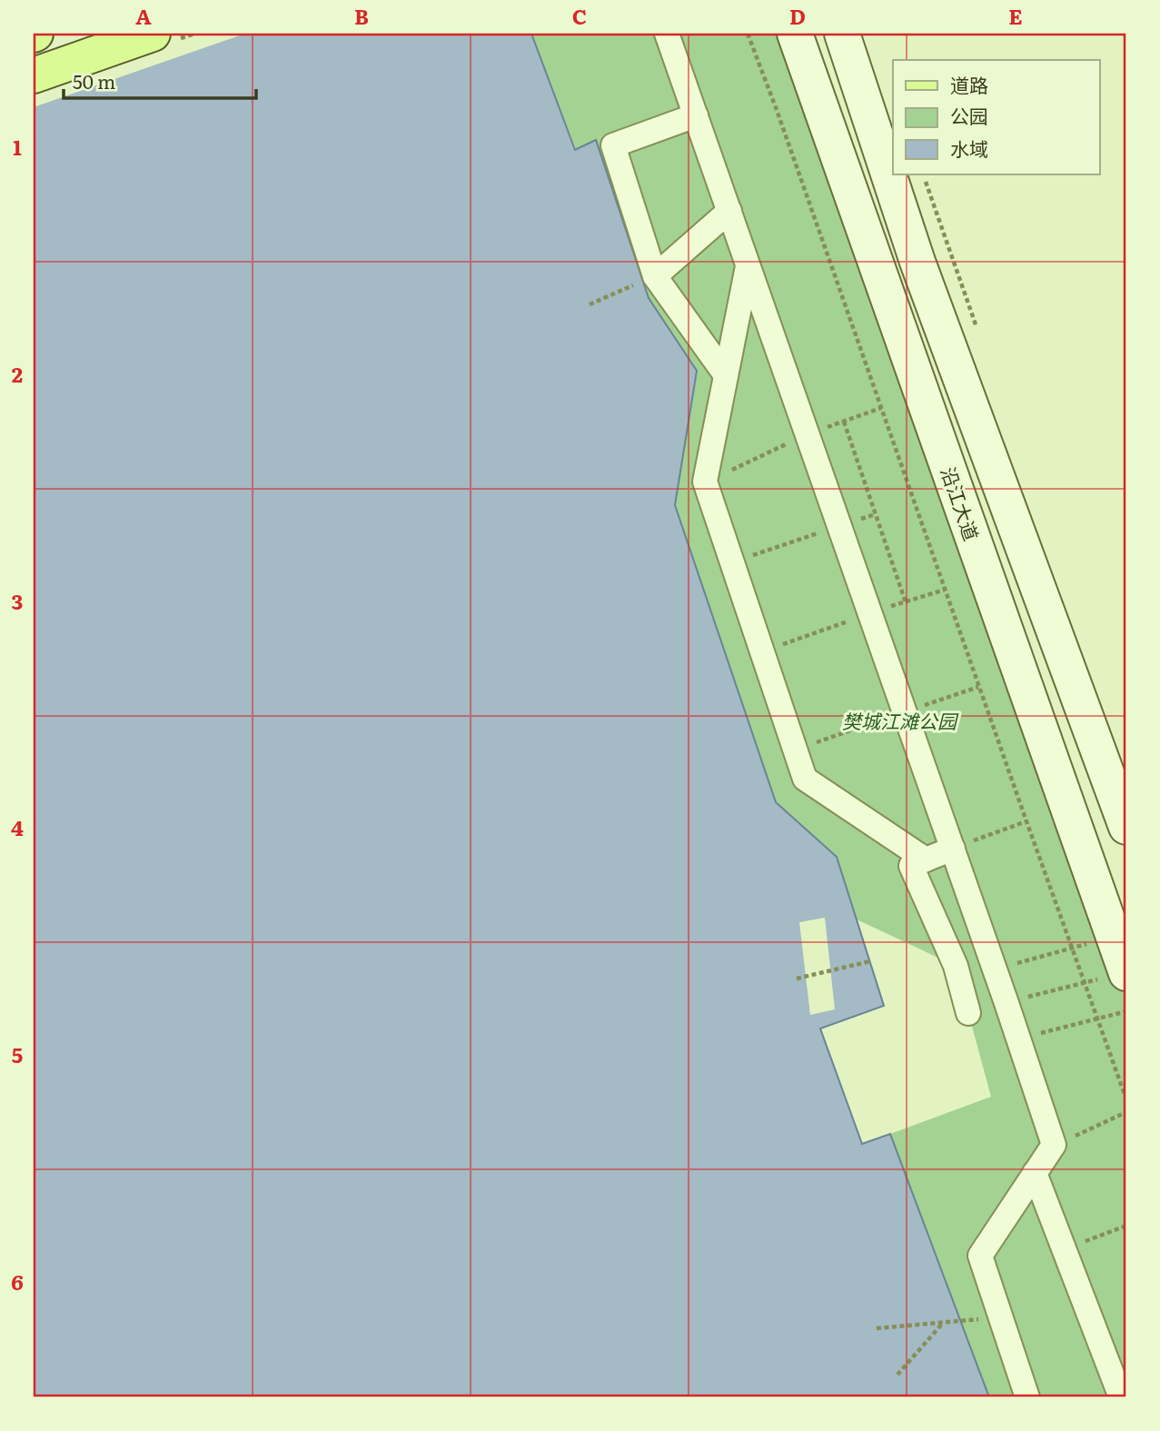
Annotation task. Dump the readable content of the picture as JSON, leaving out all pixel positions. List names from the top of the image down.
{
  "streets": {
    "main road": ["沿江大道"]
  },
  "parks": ["樊城江滩公园"],
  "legend": ["道路", "公园", "水域"],
  "scale_bar": "50 m",
  "grid": {
    "columns": [
      "A",
      "B",
      "C",
      "D",
      "E"
    ],
    "rows": [
      "1",
      "2",
      "3",
      "4",
      "5",
      "6"
    ]
  }
}
